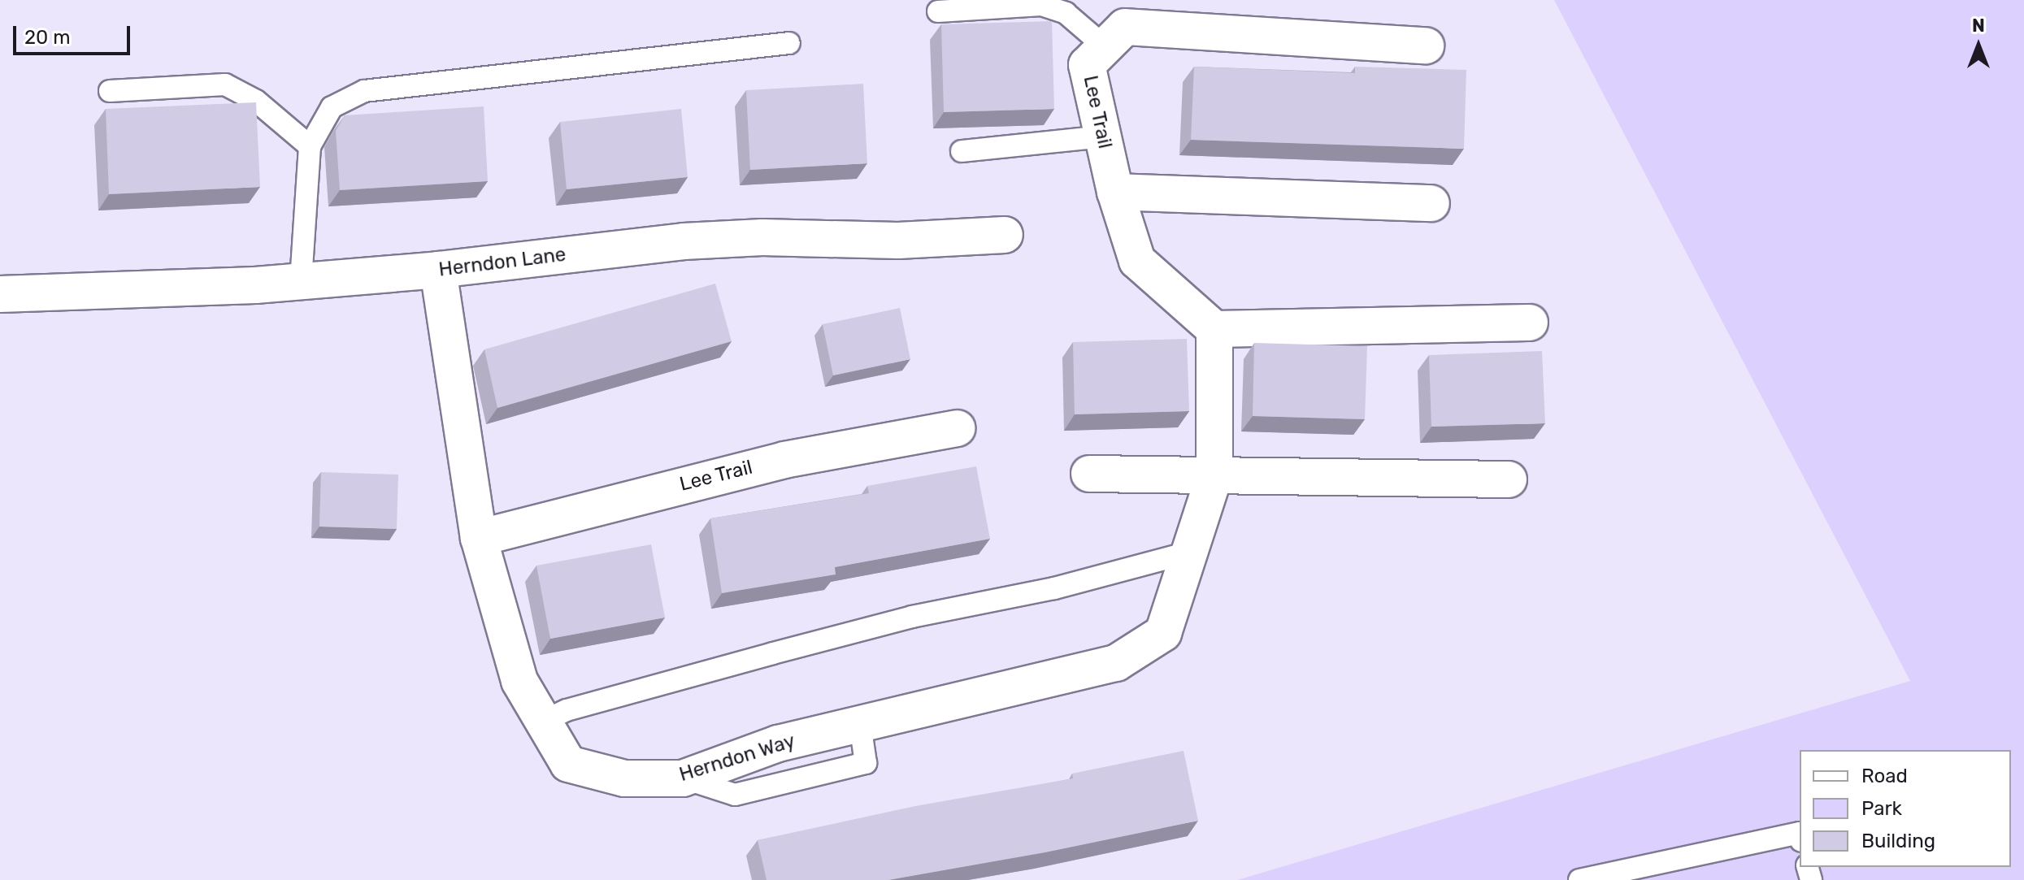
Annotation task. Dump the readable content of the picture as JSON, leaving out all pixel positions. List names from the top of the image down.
{
  "streets": {
    "street": ["Lee Trail", "Herndon Lane", "Herndon Way"]
  },
  "crossings": [
    ["Lee Trail", "Herndon Way"],
    ["Herndon Lane", "Herndon Way"]
  ],
  "legend": ["Road", "Park", "Building"],
  "scale_bar": "20 m",
  "north": "top"
}
